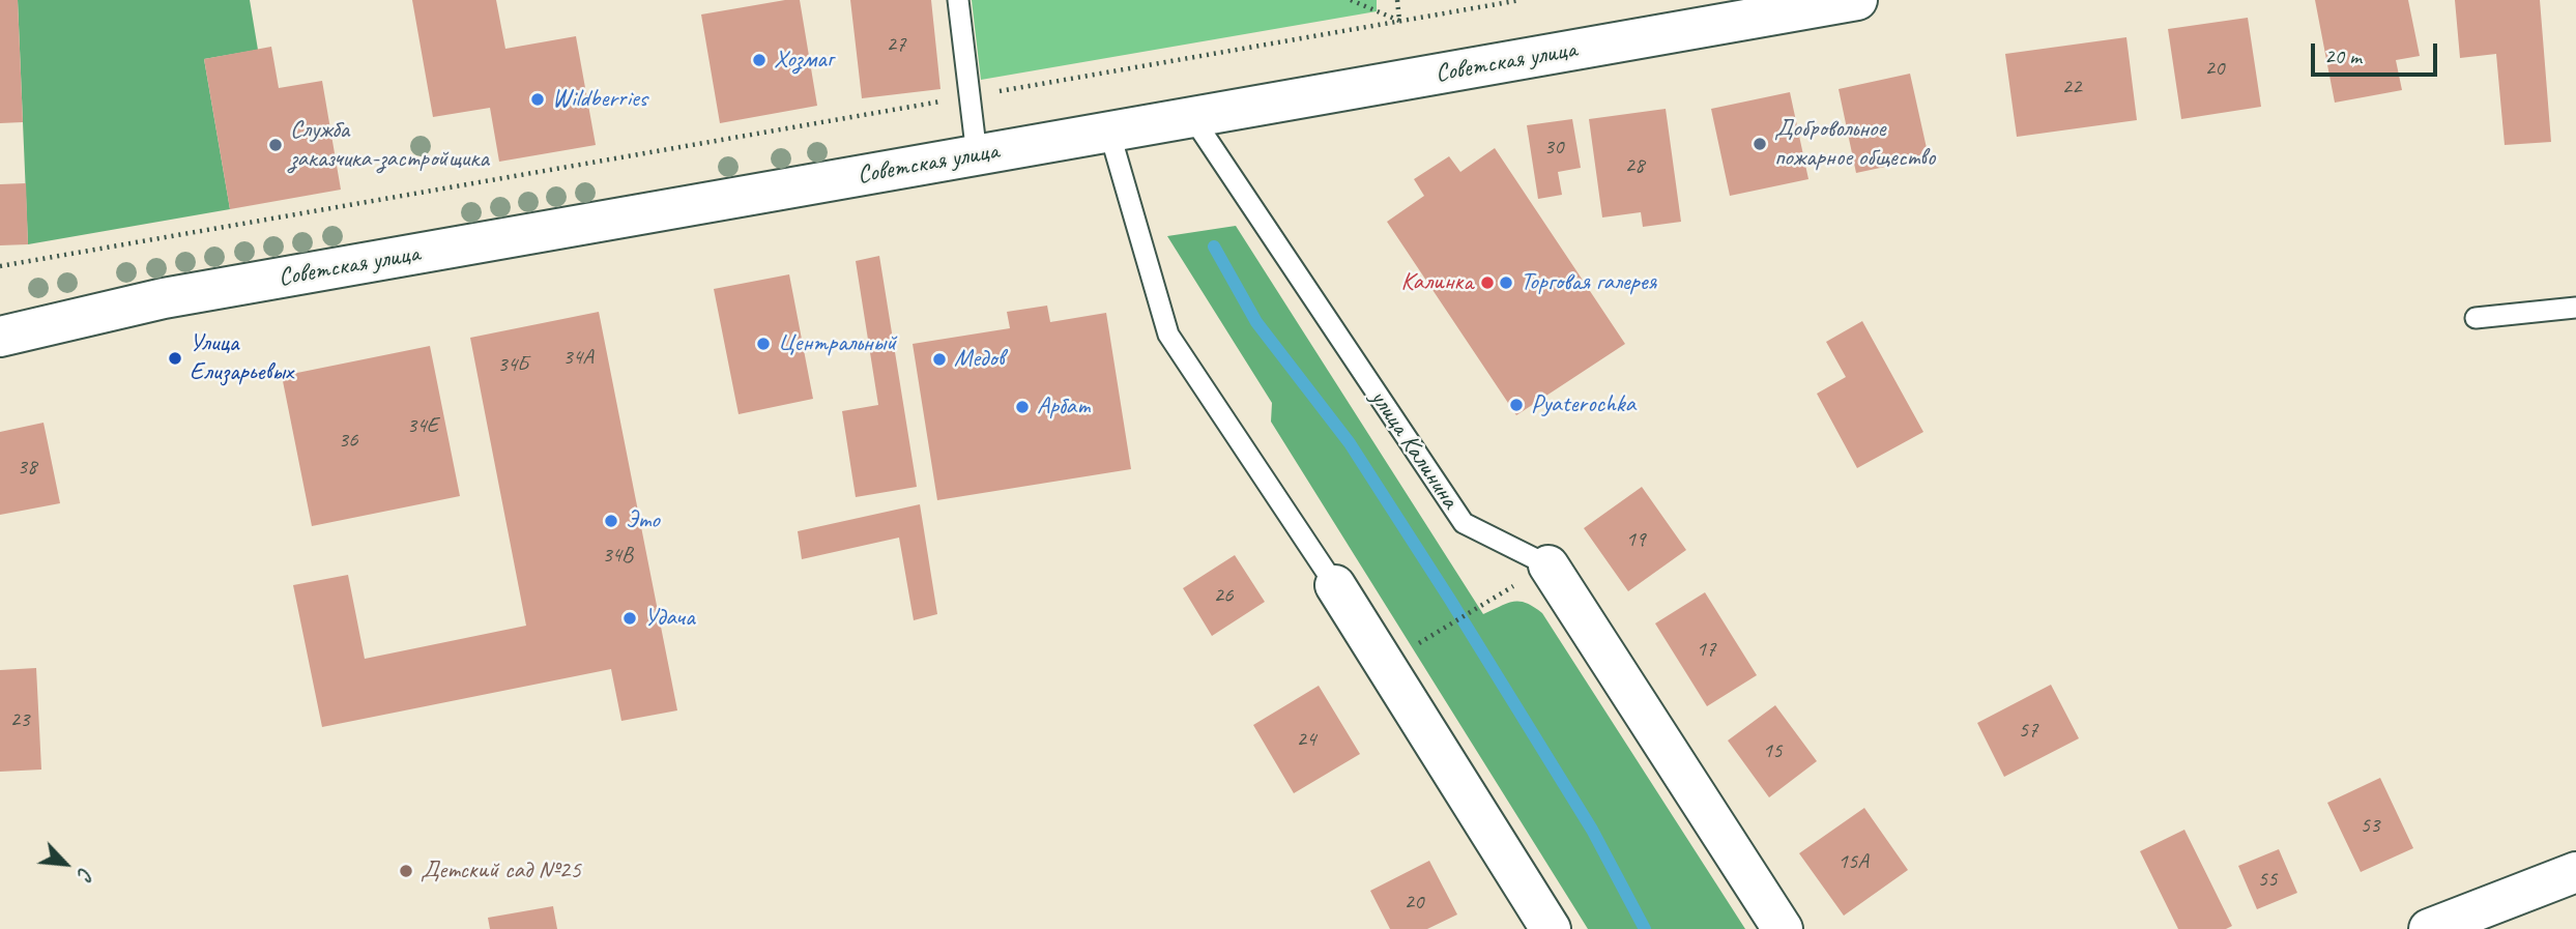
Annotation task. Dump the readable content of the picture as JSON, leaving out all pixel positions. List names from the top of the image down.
{
  "streets": {
    "main road": ["Советская улица", "улица Калинина"]
  },
  "crossings": [
    ["Советская улица", "улица Калинина"]
  ],
  "places": [
    "Хозмаг",
    "Wildberries",
    "Добровольное пожарное общество",
    "Служба заказчика-застройщика",
    "Калинка",
    "Торговая галерея",
    "Центральный",
    "Улица Елизарьевых",
    "Медов",
    "Pyaterochka",
    "Арбат",
    "Это",
    "Удача",
    "Детский сад №25"
  ],
  "house_numbers": [
    "27",
    "20",
    "22",
    "30",
    "28",
    "34А",
    "34Б",
    "34Е",
    "36",
    "38",
    "19",
    "34В",
    "26",
    "17",
    "23",
    "57",
    "24",
    "15",
    "53",
    "15А",
    "55",
    "20"
  ],
  "scale_bar": "20 m",
  "north": "bottom right"
}
